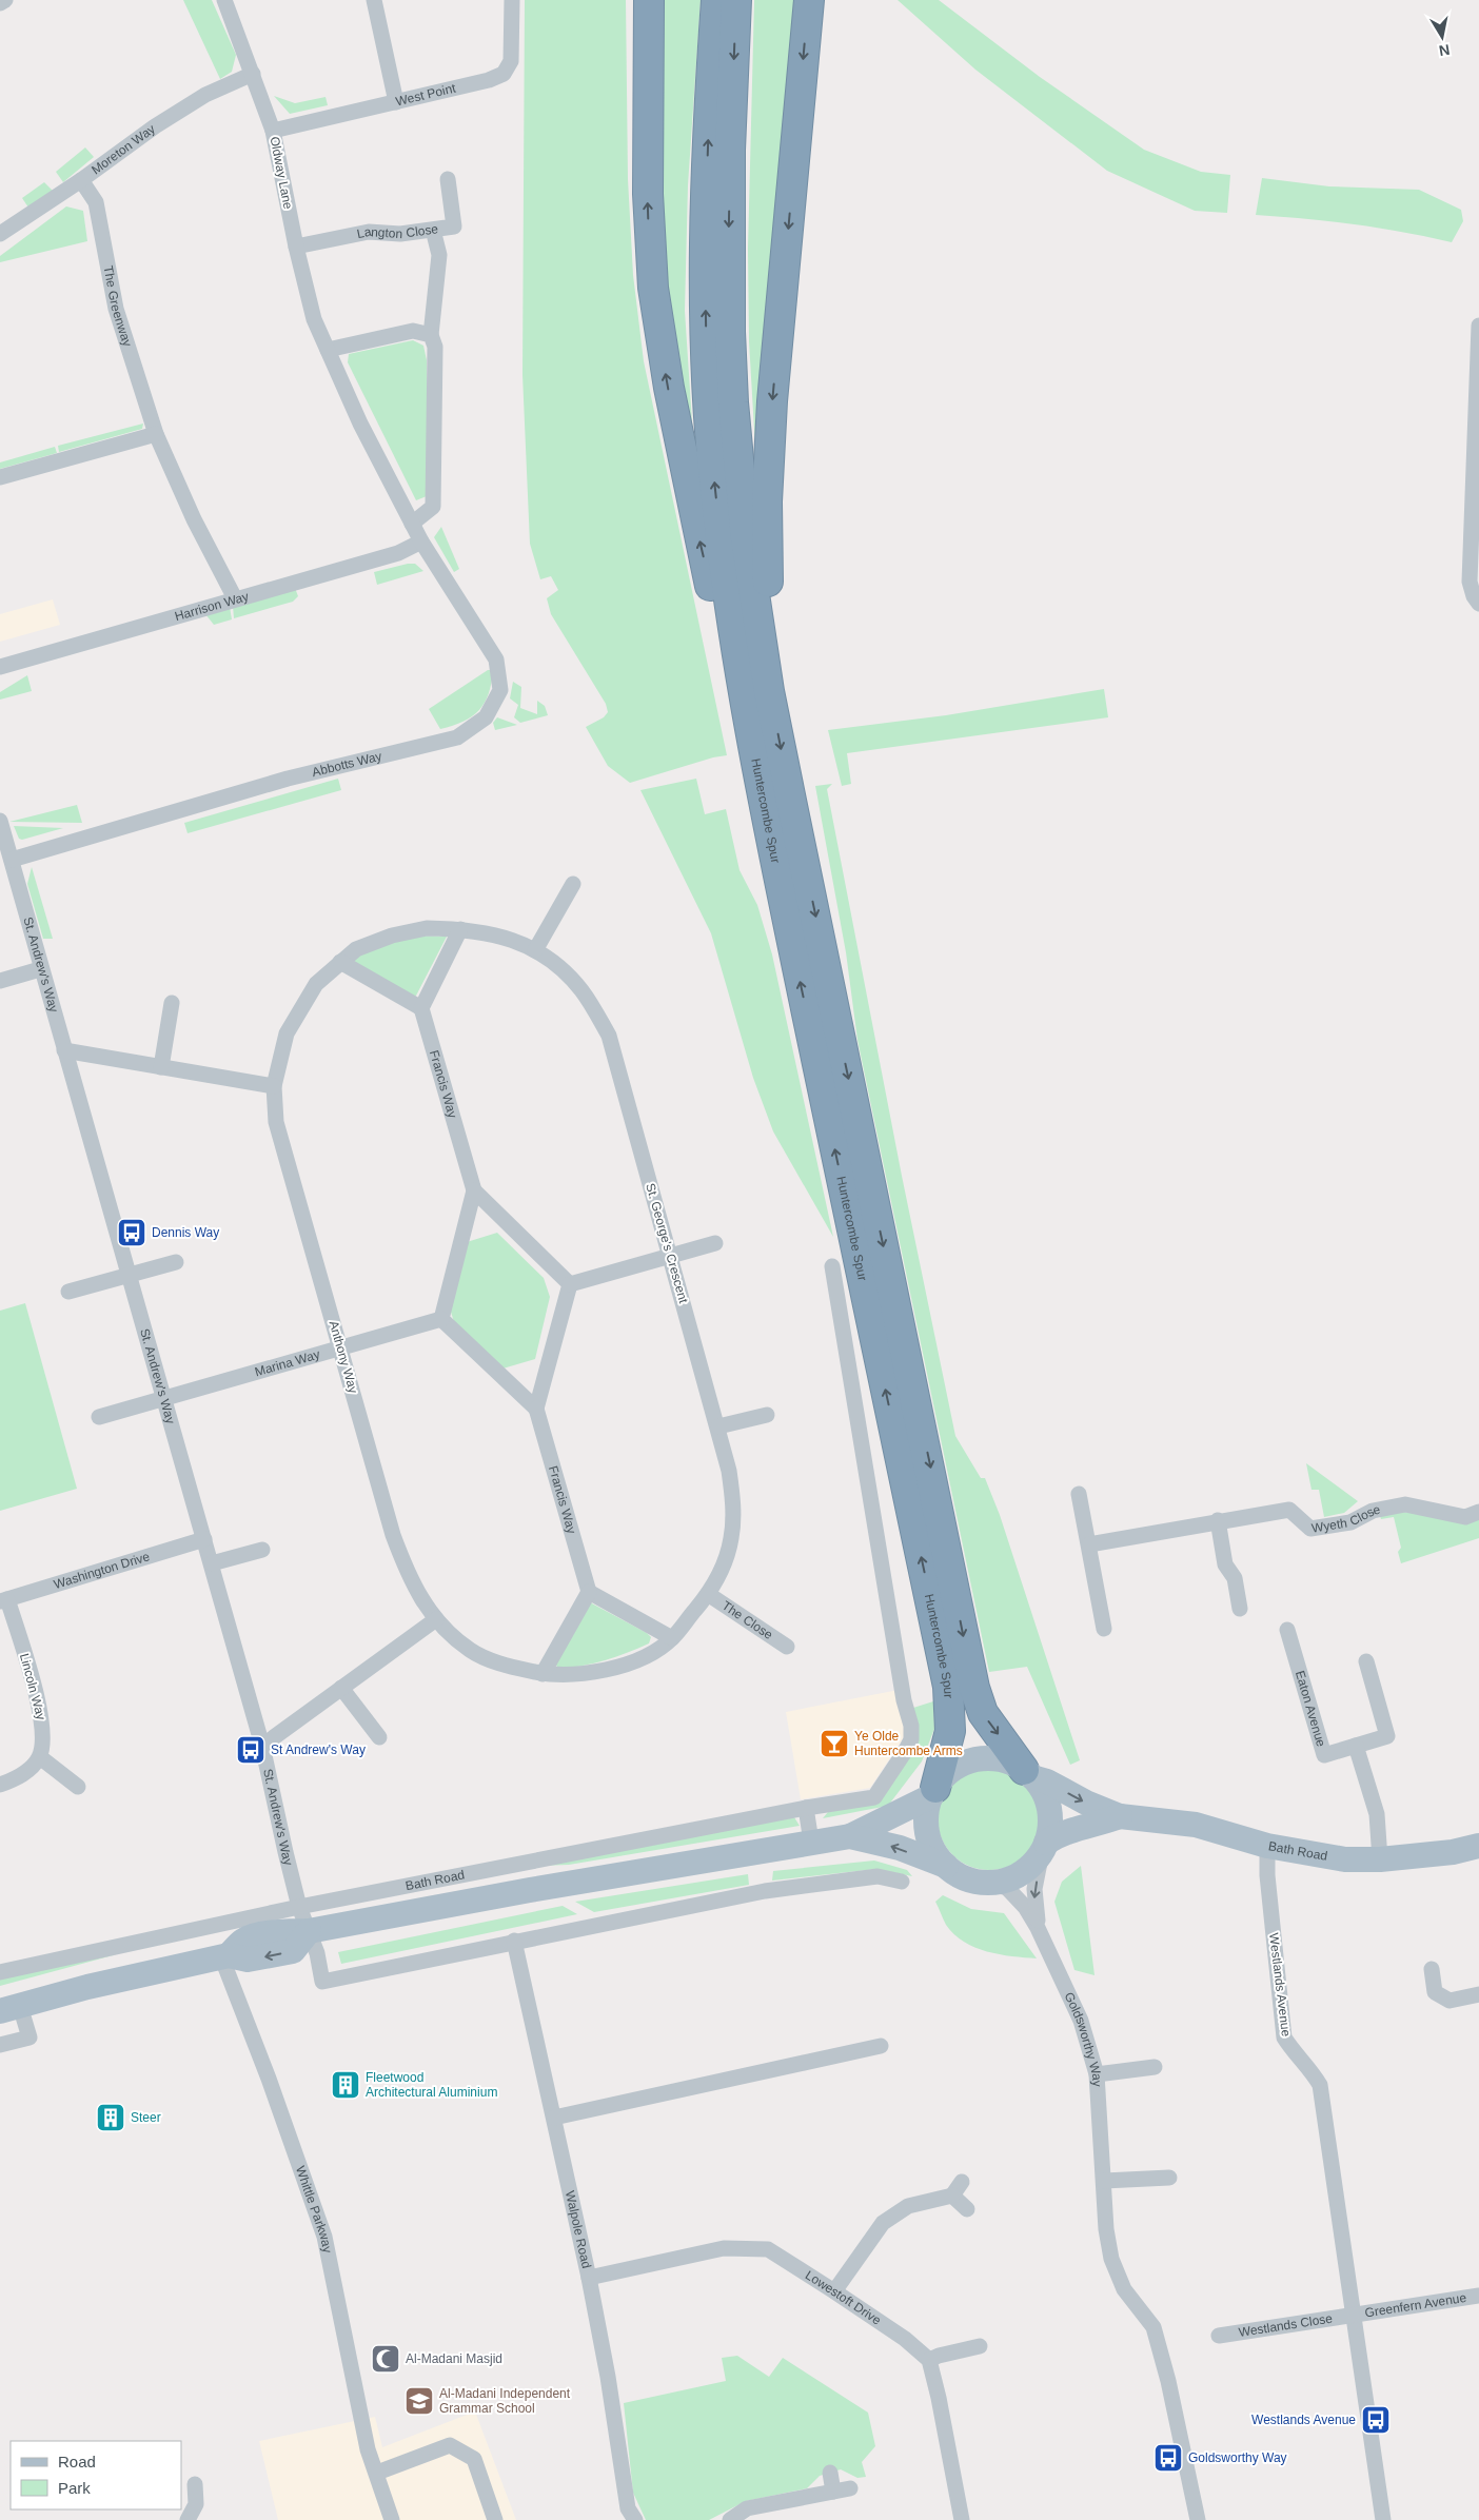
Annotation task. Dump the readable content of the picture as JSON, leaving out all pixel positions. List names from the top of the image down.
{
  "streets": {
    "highway": ["Huntercombe Spur"],
    "main road": ["Bath Road"],
    "street": [
      "West Point",
      "Moreton Way",
      "Oldway Lane",
      "Langton Close",
      "The Greenway",
      "Harrison Way",
      "Abbotts Way",
      "St. Andrew's Way",
      "Francis Way",
      "St. George's Crescent",
      "Anthony Way",
      "Marina Way",
      "Wyeth Close",
      "Washington Drive",
      "The Close",
      "Lincoln Way",
      "Eaton Avenue",
      "Westlands Avenue",
      "Goldsworthy Way",
      "Whittle Parkway",
      "Walpole Road",
      "Lowestoft Drive",
      "Greenfern Avenue",
      "Westlands Close"
    ]
  },
  "crossings": [
    ["West Point", "Oldway Lane"],
    ["Moreton Way", "Oldway Lane"],
    ["Moreton Way", "The Greenway"],
    ["Oldway Lane", "Langton Close"],
    ["Oldway Lane", "Harrison Way"],
    ["Oldway Lane", "Abbotts Way"],
    ["The Greenway", "Harrison Way"],
    ["Harrison Way", "Abbotts Way"],
    ["Abbotts Way", "St. Andrew's Way"],
    ["Huntercombe Spur", "Bath Road"],
    ["Huntercombe Spur", "Goldsworthy Way"],
    ["St. Andrew's Way", "Marina Way"],
    ["St. Andrew's Way", "Washington Drive"],
    ["St. Andrew's Way", "Bath Road"],
    ["St. Andrew's Way", "Walpole Road"],
    ["St. George's Crescent", "Anthony Way"],
    ["St. George's Crescent", "The Close"],
    ["Anthony Way", "Marina Way"],
    ["Washington Drive", "Lincoln Way"],
    ["Bath Road", "Westlands Avenue"],
    ["Bath Road", "Goldsworthy Way"],
    ["Bath Road", "Whittle Parkway"],
    ["Westlands Avenue", "Greenfern Avenue"],
    ["Westlands Avenue", "Westlands Close"],
    ["Walpole Road", "Lowestoft Drive"],
    ["Greenfern Avenue", "Westlands Close"]
  ],
  "places": {
    "bus stop": [
      "Dennis Way",
      "St Andrew's Way",
      "Westlands Avenue",
      "Goldsworthy Way"
    ],
    "bar": ["Ye Olde Huntercombe Arms"],
    "building": ["Fleetwood Architectural Aluminium", "Steer"],
    "mosque": ["Al-Madani Masjid"],
    "school or university": ["Al-Madani Independent Grammar School"]
  },
  "legend": ["Road", "Park"],
  "north": "bottom"
}
